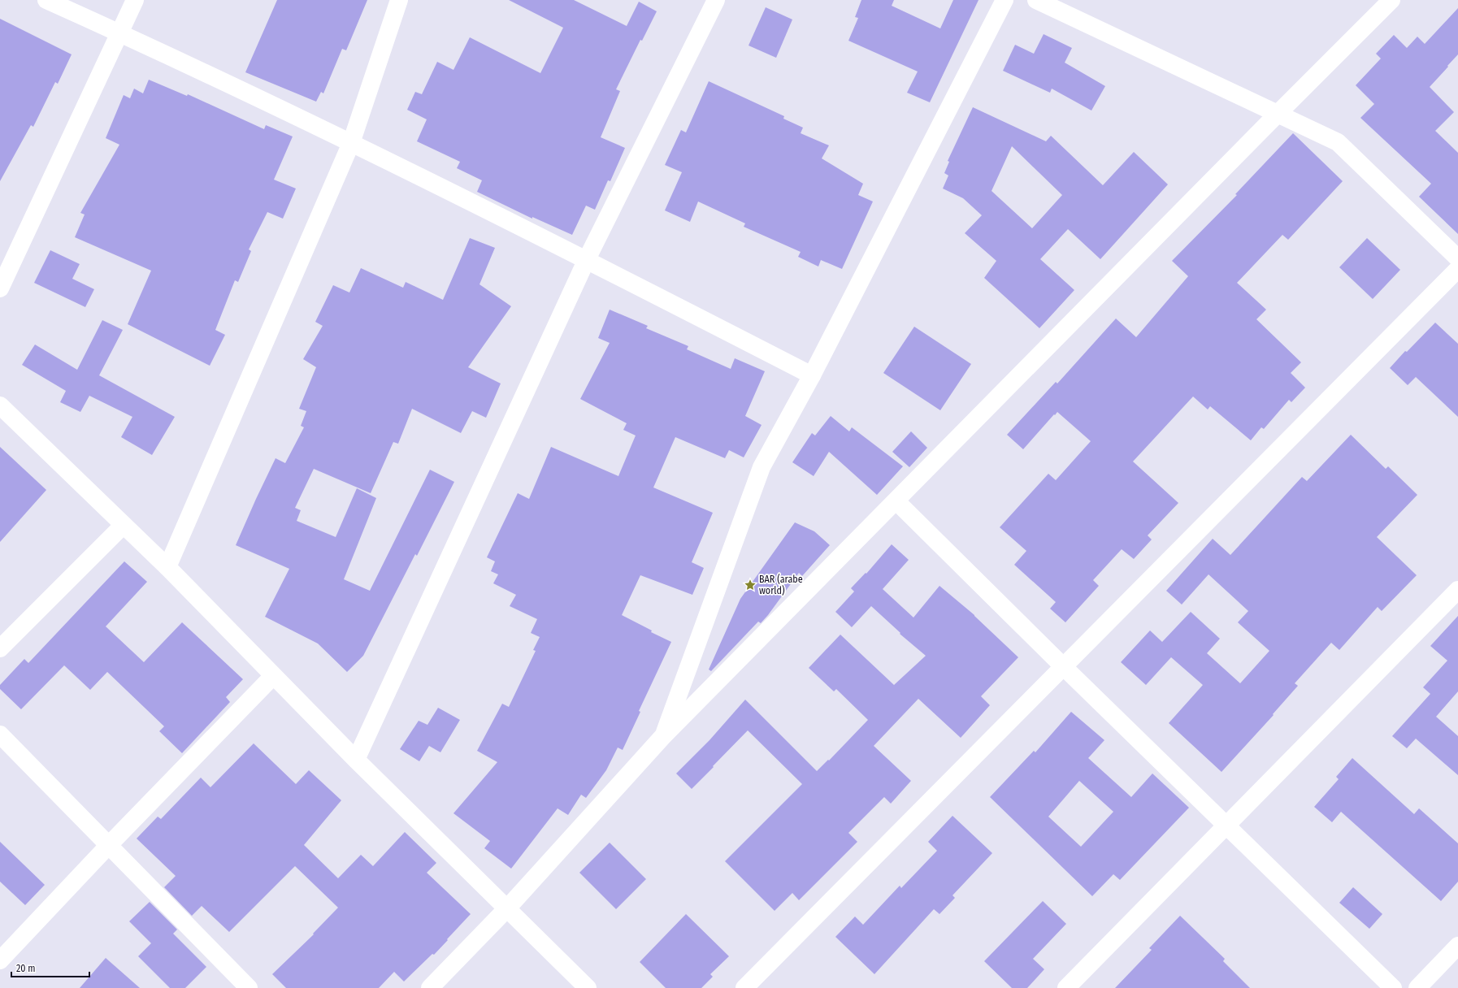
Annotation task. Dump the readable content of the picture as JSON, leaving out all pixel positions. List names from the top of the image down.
{
  "places": {
    "place": ["BAR (arabe world)"]
  },
  "scale_bar": "20 m"
}
